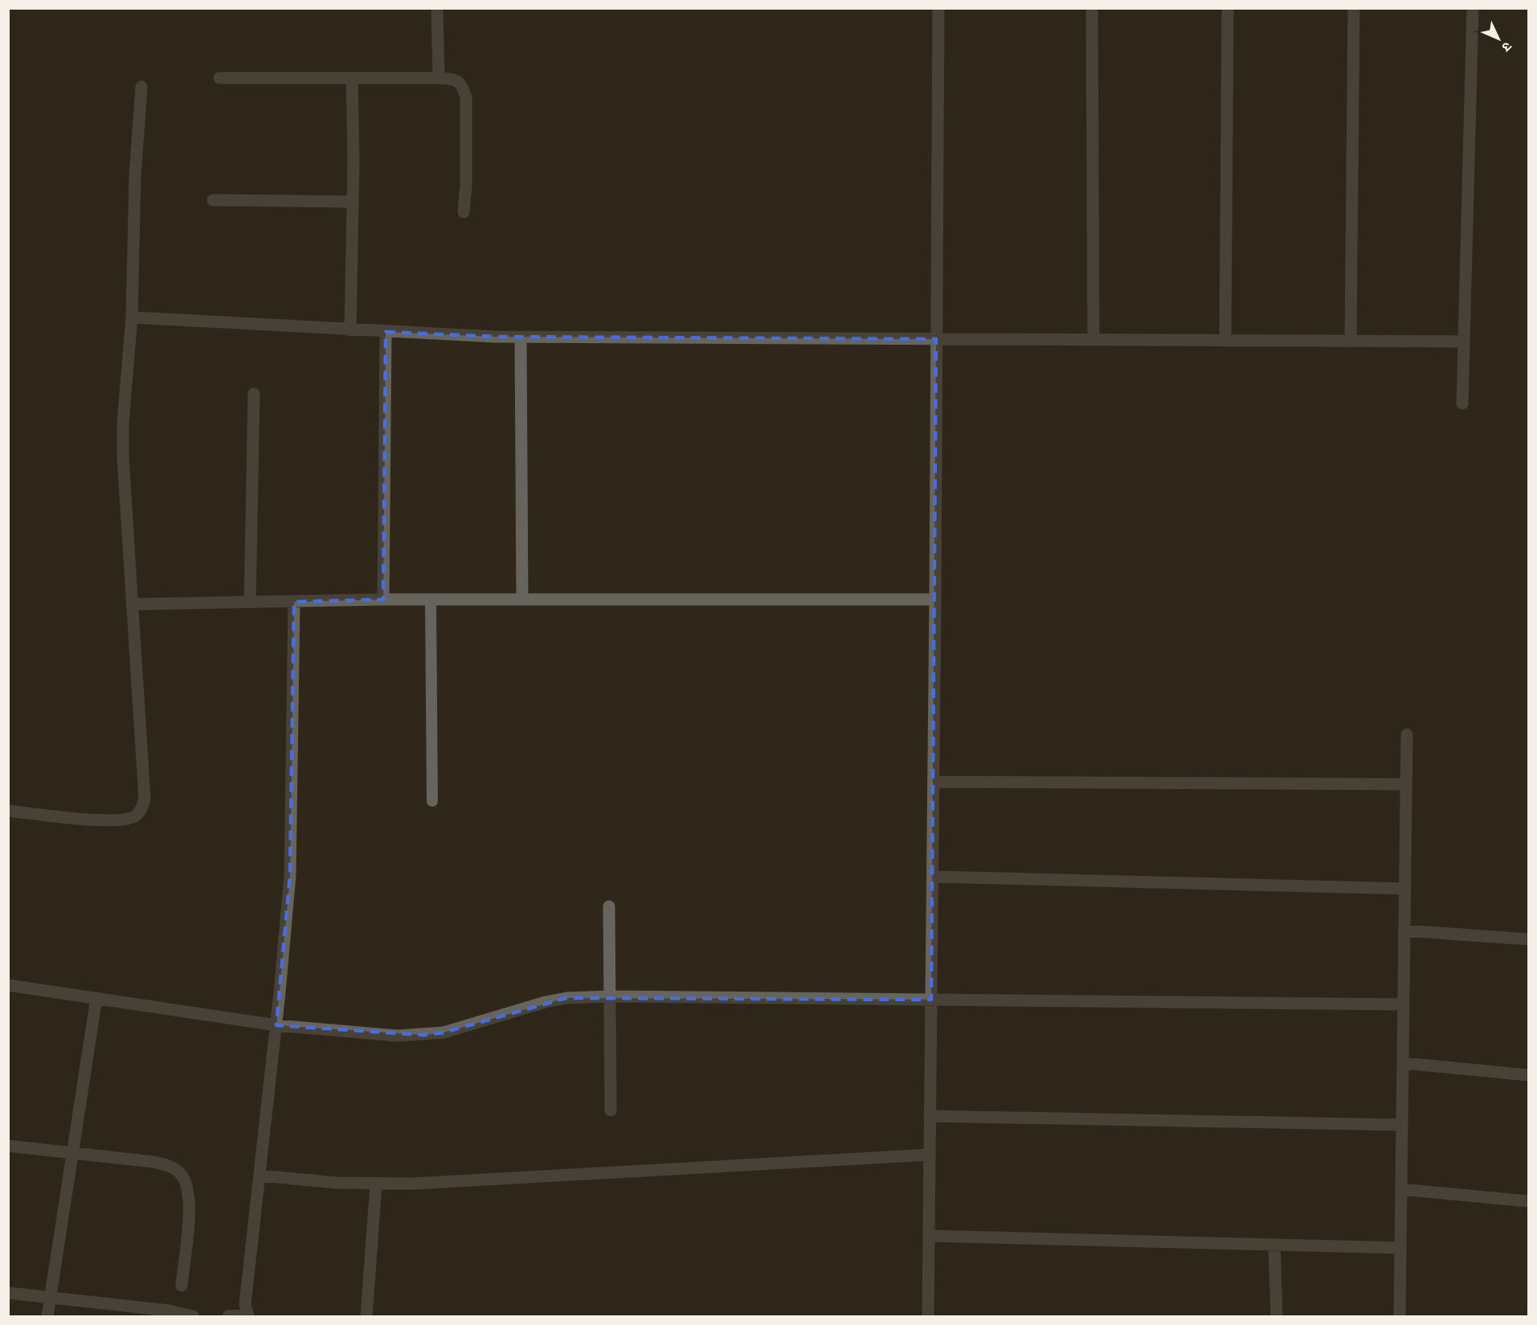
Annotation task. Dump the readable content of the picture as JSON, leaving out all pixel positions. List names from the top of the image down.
{
  "north": "bottom right"
}
